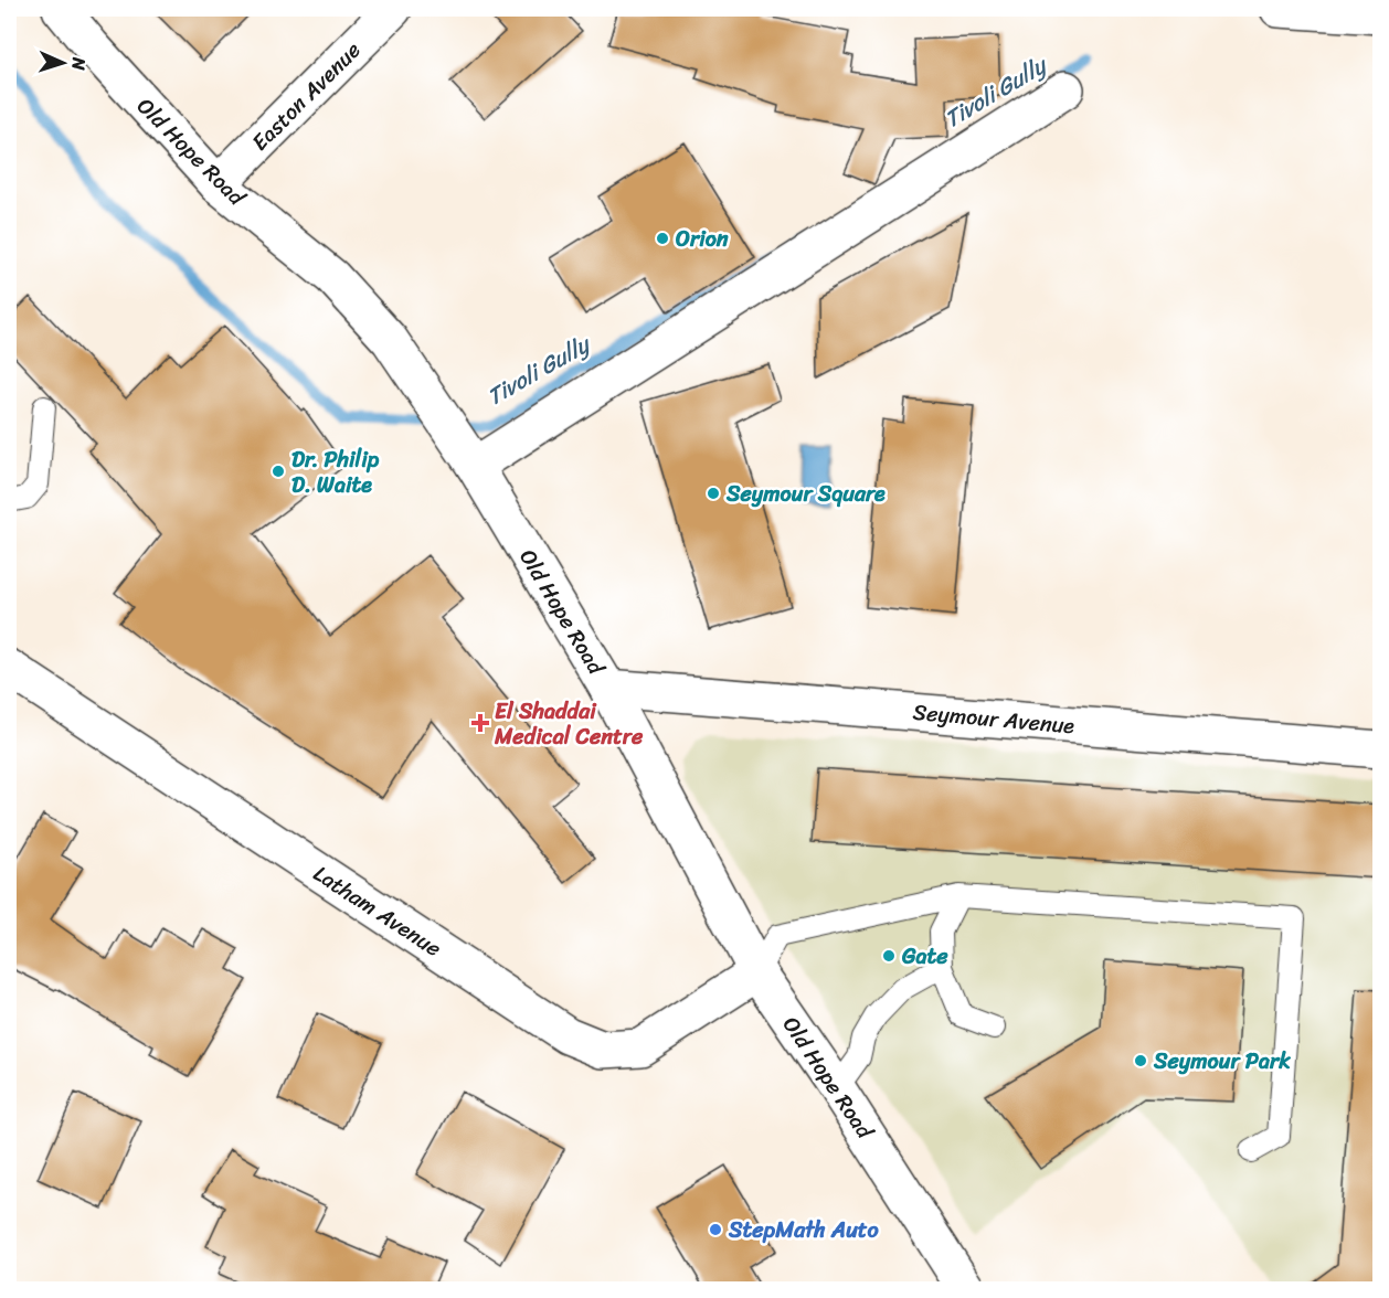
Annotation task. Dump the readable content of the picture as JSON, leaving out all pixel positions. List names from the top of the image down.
{
  "streets": {
    "street": [
      "Easton Avenue",
      "Old Hope Road",
      "Seymour Avenue",
      "Latham Avenue"
    ]
  },
  "crossings": [
    ["Easton Avenue", "Old Hope Road"],
    ["Old Hope Road", "Seymour Avenue"],
    ["Old Hope Road", "Latham Avenue"]
  ],
  "water": ["Tivoli Gully"],
  "places": {
    "other": [
      "Orion",
      "Dr. Philip D. Waite",
      "Seymour Square",
      "Gate",
      "Seymour Park",
      "StepMath Auto"
    ],
    "health": ["El Shaddai Medical Centre"]
  },
  "north": "right"
}
